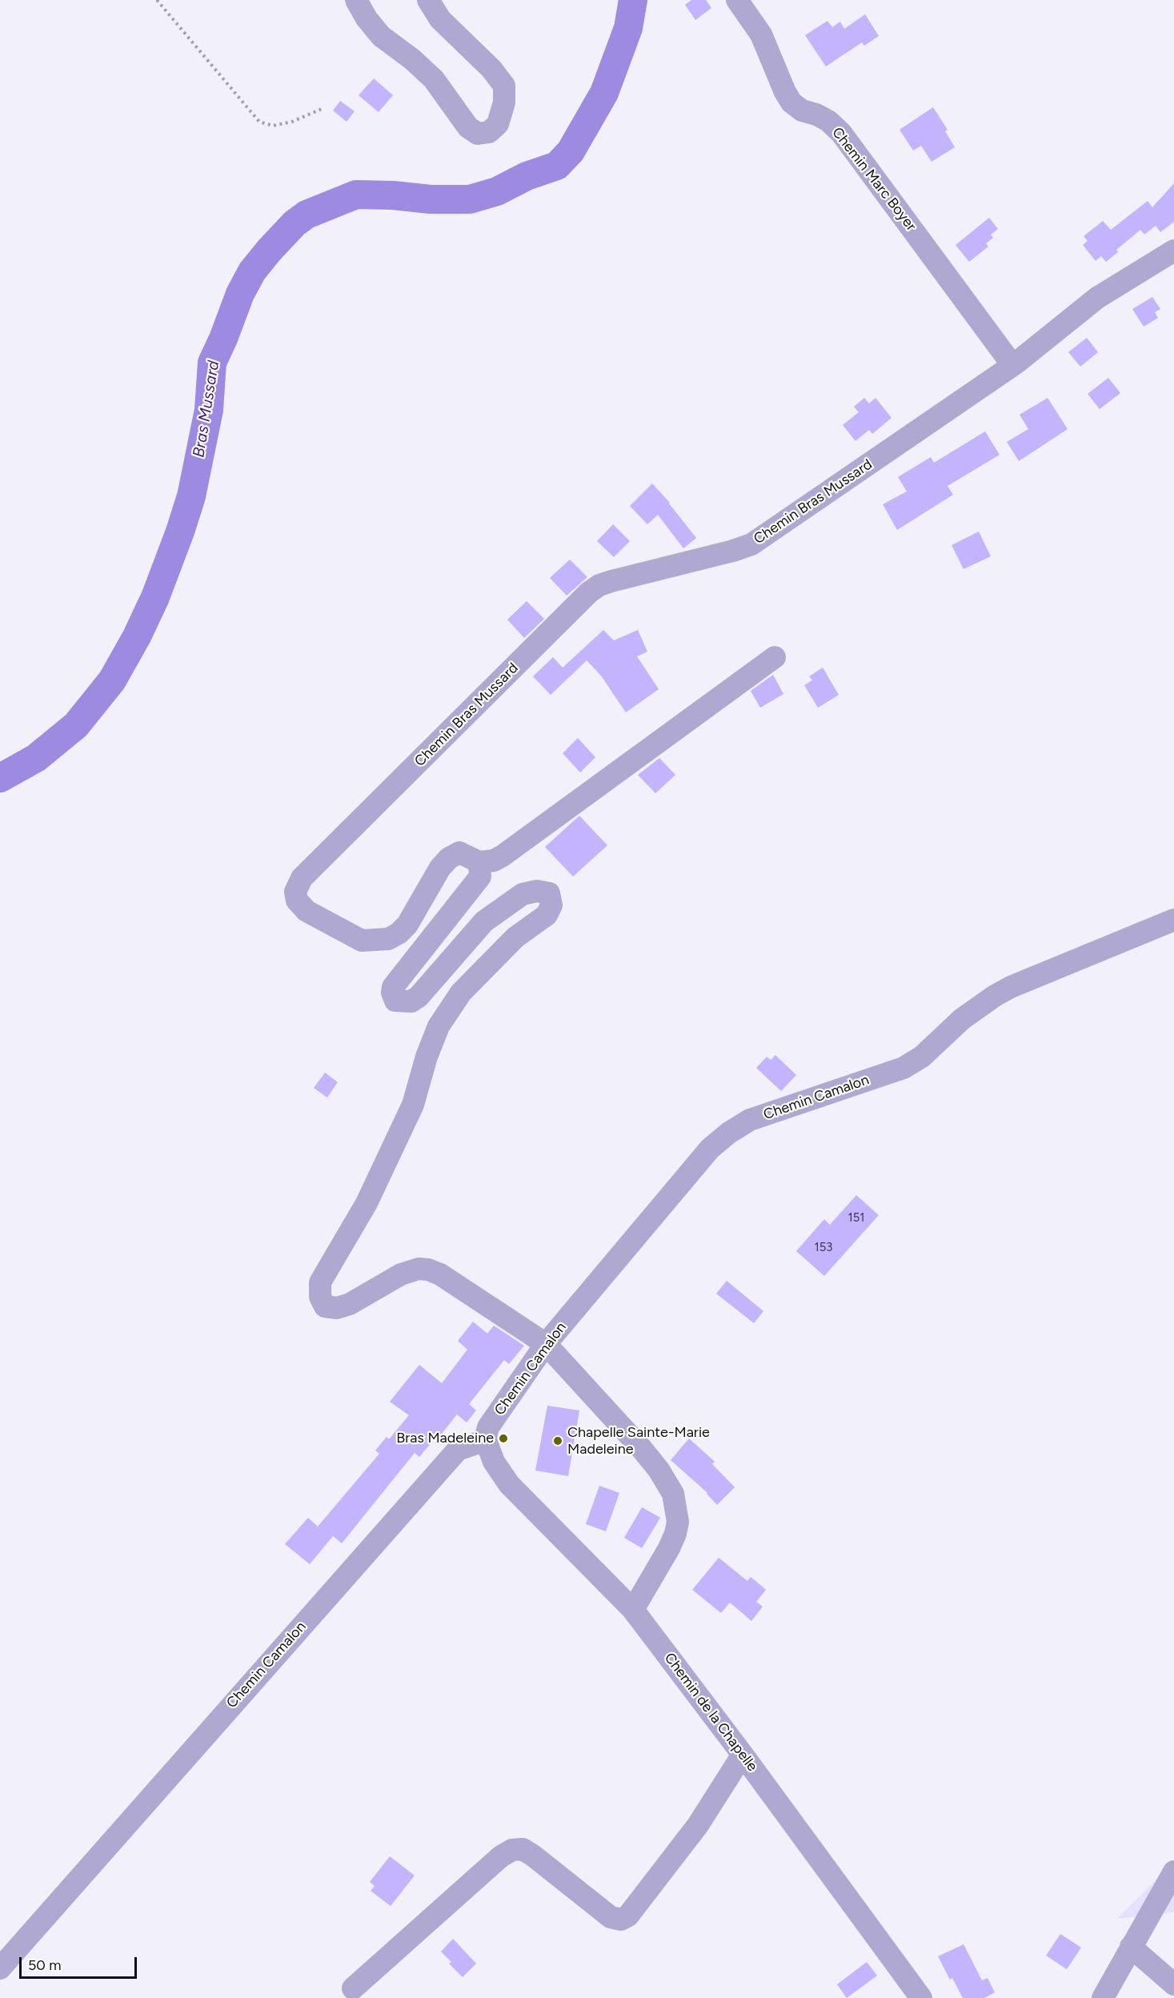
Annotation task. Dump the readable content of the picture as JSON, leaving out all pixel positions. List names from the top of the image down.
{
  "streets": {
    "street": [
      "Chemin Marc Boyer",
      "Chemin Bras Mussard",
      "Chemin Camalon",
      "Chemin de la Chapelle"
    ]
  },
  "crossings": [
    ["Chemin Marc Boyer", "Chemin Bras Mussard"],
    ["Chemin Camalon", "Chemin de la Chapelle"]
  ],
  "water": ["Bras Mussard"],
  "places": ["Bras Madeleine", "Chapelle Sainte-Marie Madeleine"],
  "house_numbers": ["151", "153"],
  "scale_bar": "50 m"
}
